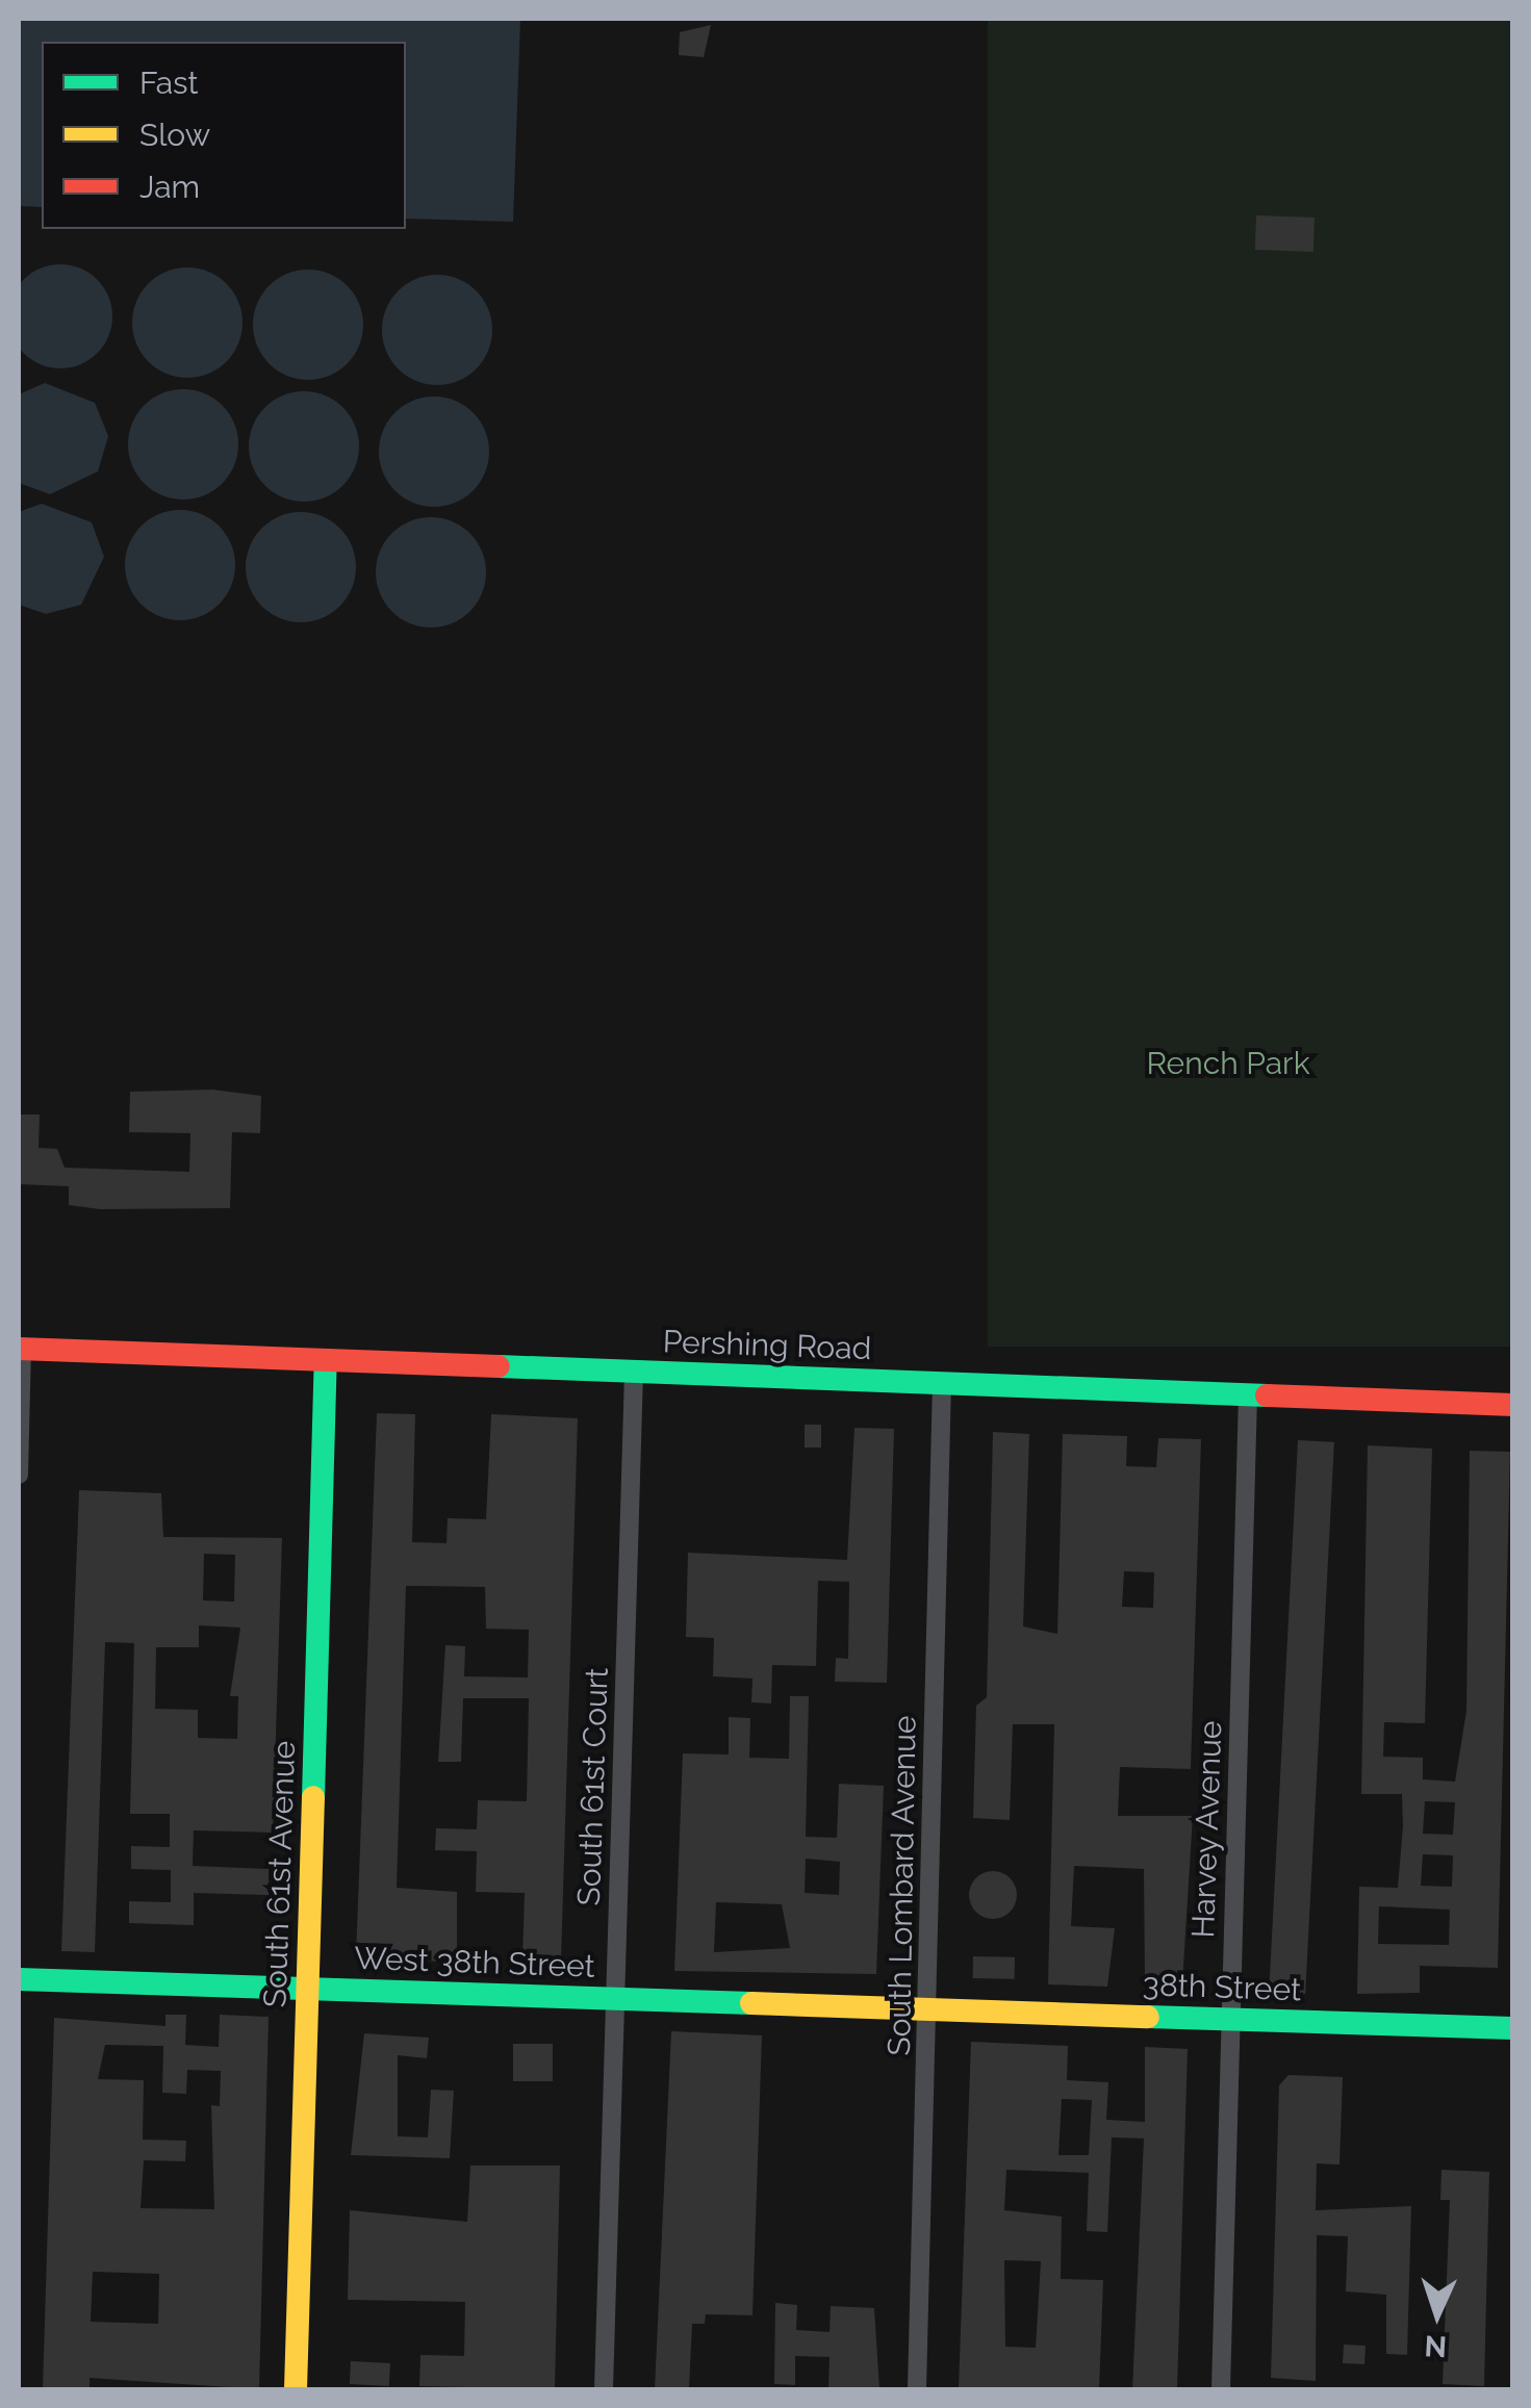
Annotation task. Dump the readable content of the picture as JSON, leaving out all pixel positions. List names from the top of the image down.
{
  "streets": {
    "street": [
      "Pershing Road",
      "South 61st Court",
      "Harvey Avenue",
      "South 61st Avenue",
      "South Lombard Avenue",
      "West 38th Street",
      "38th Street"
    ]
  },
  "crossings": [
    ["Pershing Road", "South 61st Court"],
    ["Pershing Road", "Harvey Avenue"],
    ["Pershing Road", "South 61st Avenue"],
    ["Pershing Road", "South Lombard Avenue"],
    ["South 61st Court", "West 38th Street"],
    ["Harvey Avenue", "38th Street"],
    ["South 61st Avenue", "West 38th Street"],
    ["South Lombard Avenue", "West 38th Street"],
    ["South Lombard Avenue", "38th Street"],
    ["West 38th Street", "38th Street"]
  ],
  "parks": ["Rench Park"],
  "legend": ["Fast", "Slow", "Jam"],
  "north": "bottom"
}
